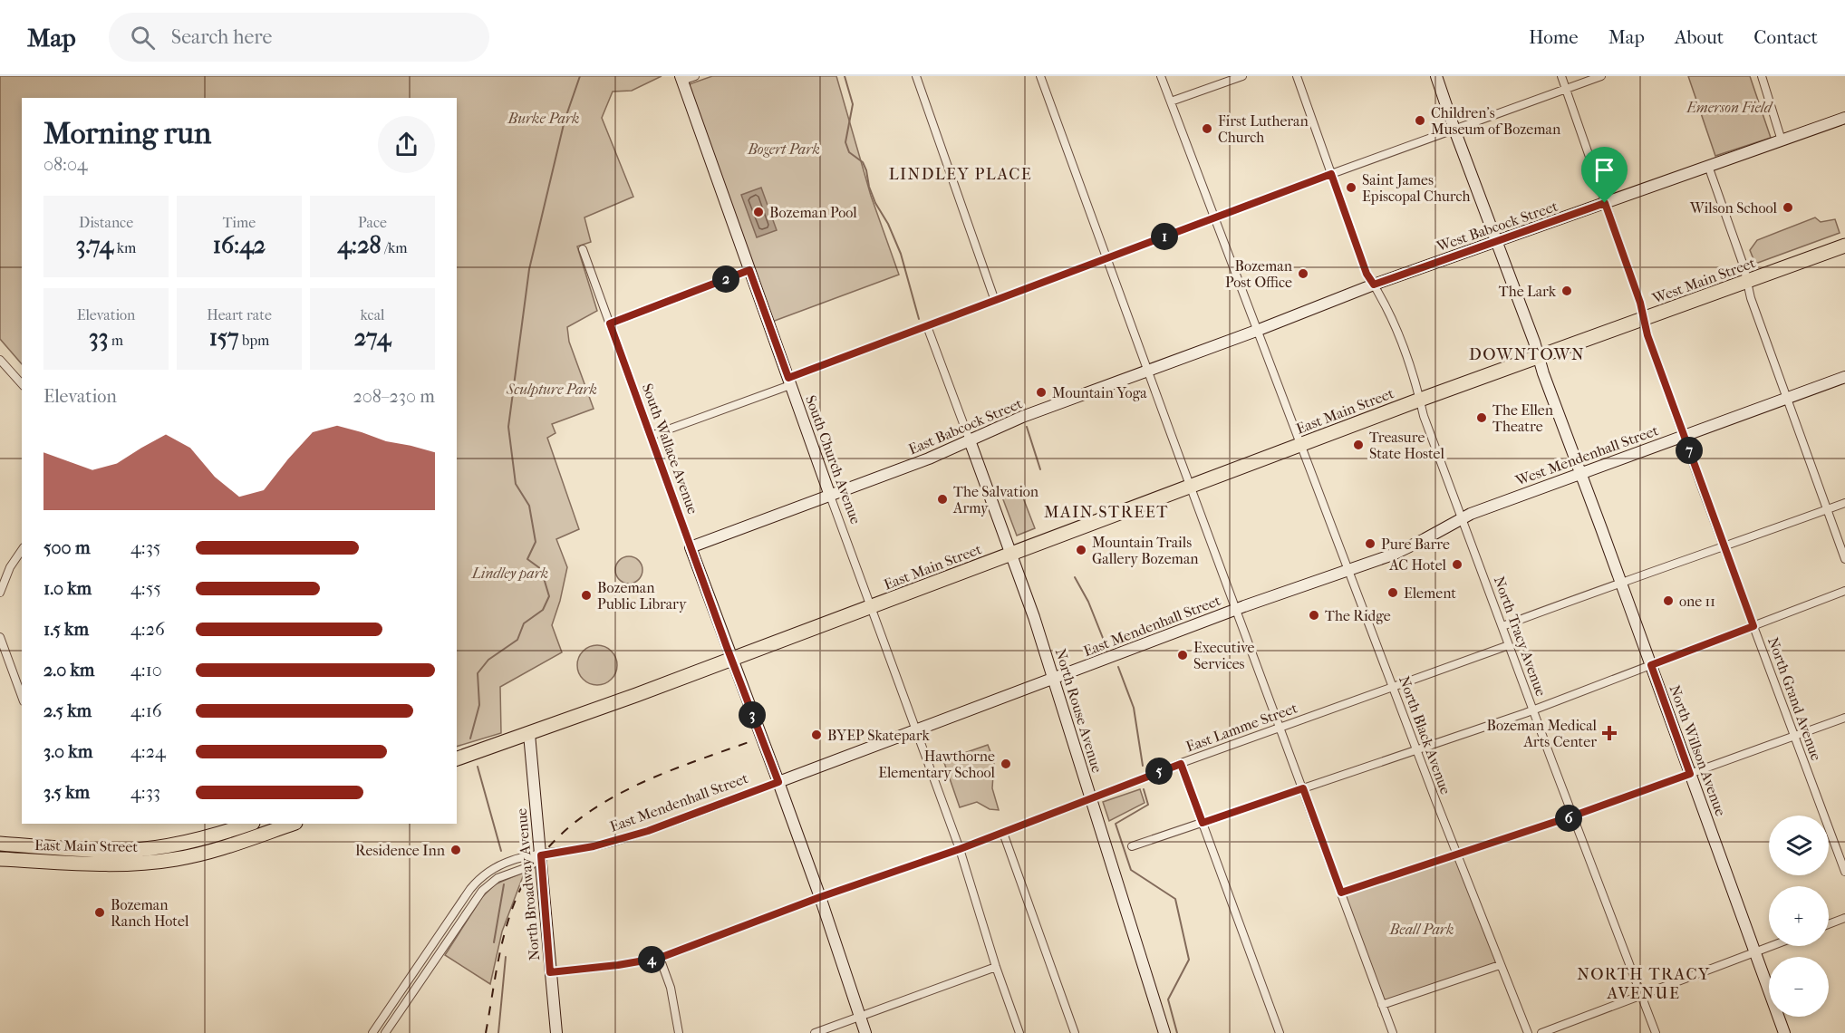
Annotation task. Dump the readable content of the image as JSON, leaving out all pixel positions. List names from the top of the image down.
{
  "streets": {
    "highway": ["West Main Street", "East Main Street"],
    "street": [
      "West Babcock Street",
      "East Babcock Street",
      "South Wallace Avenue",
      "West Mendenhall Street",
      "South Church Avenue",
      "East Mendenhall Street",
      "North Tracy Avenue",
      "North Grand Avenue",
      "North Rouse Avenue",
      "East Lamme Street",
      "North Black Avenue",
      "North Willson Avenue",
      "North Broadway Avenue"
    ]
  },
  "crossings": [
    ["West Babcock Street", "East Babcock Street"],
    ["West Babcock Street", "North Tracy Avenue"],
    ["West Babcock Street", "North Grand Avenue"],
    ["West Babcock Street", "North Willson Avenue"],
    ["West Main Street", "East Main Street"],
    ["West Main Street", "North Tracy Avenue"],
    ["West Main Street", "North Grand Avenue"],
    ["West Main Street", "North Willson Avenue"],
    ["East Main Street", "South Wallace Avenue"],
    ["East Main Street", "South Church Avenue"],
    ["East Main Street", "North Tracy Avenue"],
    ["East Main Street", "North Rouse Avenue"],
    ["East Main Street", "North Black Avenue"],
    ["East Main Street", "North Broadway Avenue"],
    ["East Babcock Street", "South Wallace Avenue"],
    ["East Babcock Street", "South Church Avenue"],
    ["East Babcock Street", "North Tracy Avenue"],
    ["East Babcock Street", "North Rouse Avenue"],
    ["East Babcock Street", "North Black Avenue"],
    ["South Wallace Avenue", "East Mendenhall Street"],
    ["South Wallace Avenue", "East Lamme Street"],
    ["West Mendenhall Street", "East Mendenhall Street"],
    ["West Mendenhall Street", "North Tracy Avenue"],
    ["West Mendenhall Street", "North Grand Avenue"],
    ["West Mendenhall Street", "North Willson Avenue"],
    ["South Church Avenue", "East Mendenhall Street"],
    ["South Church Avenue", "East Lamme Street"],
    ["East Mendenhall Street", "North Tracy Avenue"],
    ["East Mendenhall Street", "North Rouse Avenue"],
    ["East Mendenhall Street", "North Black Avenue"],
    ["East Mendenhall Street", "North Broadway Avenue"],
    ["North Tracy Avenue", "East Lamme Street"],
    ["North Rouse Avenue", "East Lamme Street"],
    ["East Lamme Street", "North Black Avenue"],
    ["East Lamme Street", "North Broadway Avenue"]
  ],
  "districts": [
    "LINDLEY PLACE",
    "DOWNTOWN",
    "MAIN STREET",
    "NORTH TRACY AVENUE"
  ],
  "parks": [
    "Emerson Field",
    "Burke Park",
    "Bogert Park",
    "Sculpture Park",
    "Lindley park",
    "Beall Park"
  ],
  "places": {
    "other": [
      "Children's Museum of Bozeman",
      "First Lutheran Church",
      "Saint James Episcopal Church",
      "Wilson School",
      "Bozeman Pool",
      "Bozeman Post Office",
      "The Lark",
      "Mountain Yoga",
      "The Ellen Theatre",
      "Treasure State Hostel",
      "The Salvation Army",
      "Pure Barre",
      "Mountain Trails Gallery Bozeman",
      "AC Hotel",
      "Element",
      "Bozeman Public Library",
      "one 11",
      "The Ridge",
      "Executive Services",
      "BYEP Skatepark",
      "Hawthorne Elementary School",
      "Residence Inn",
      "Bozeman Ranch Hotel"
    ],
    "health": ["Bozeman Medical Arts Center"]
  },
  "page": {
    "header": "Map",
    "search": "Search here",
    "nav": [
      "Home",
      "Map",
      "About",
      "Contact"
    ],
    "heading": ["Morning run", "08:04"],
    "stats": [
      ["Distance", "3.74 km"],
      ["Time", "16:42"],
      ["Pace", "4:28 /km"],
      ["Elevation", "33 m"],
      ["Heart rate", "157 bpm"],
      ["kcal", "274"]
    ],
    "pins": [
      "1",
      "2",
      "7",
      "3",
      "5",
      "6",
      "4"
    ],
    "chart": ["Elevation", "208–230 m"],
    "list": [
      {
        "name": "500 m",
        "note": "4:35"
      },
      {
        "name": "1.0 km",
        "note": "4:55"
      },
      {
        "name": "1.5 km",
        "note": "4:26"
      },
      {
        "name": "2.0 km",
        "note": "4:10"
      },
      {
        "name": "2.5 km",
        "note": "4:16"
      },
      {
        "name": "3.0 km",
        "note": "4:24"
      },
      {
        "name": "3.5 km",
        "note": "4:33"
      }
    ],
    "map_buttons": ["+", "−"]
  }
}
